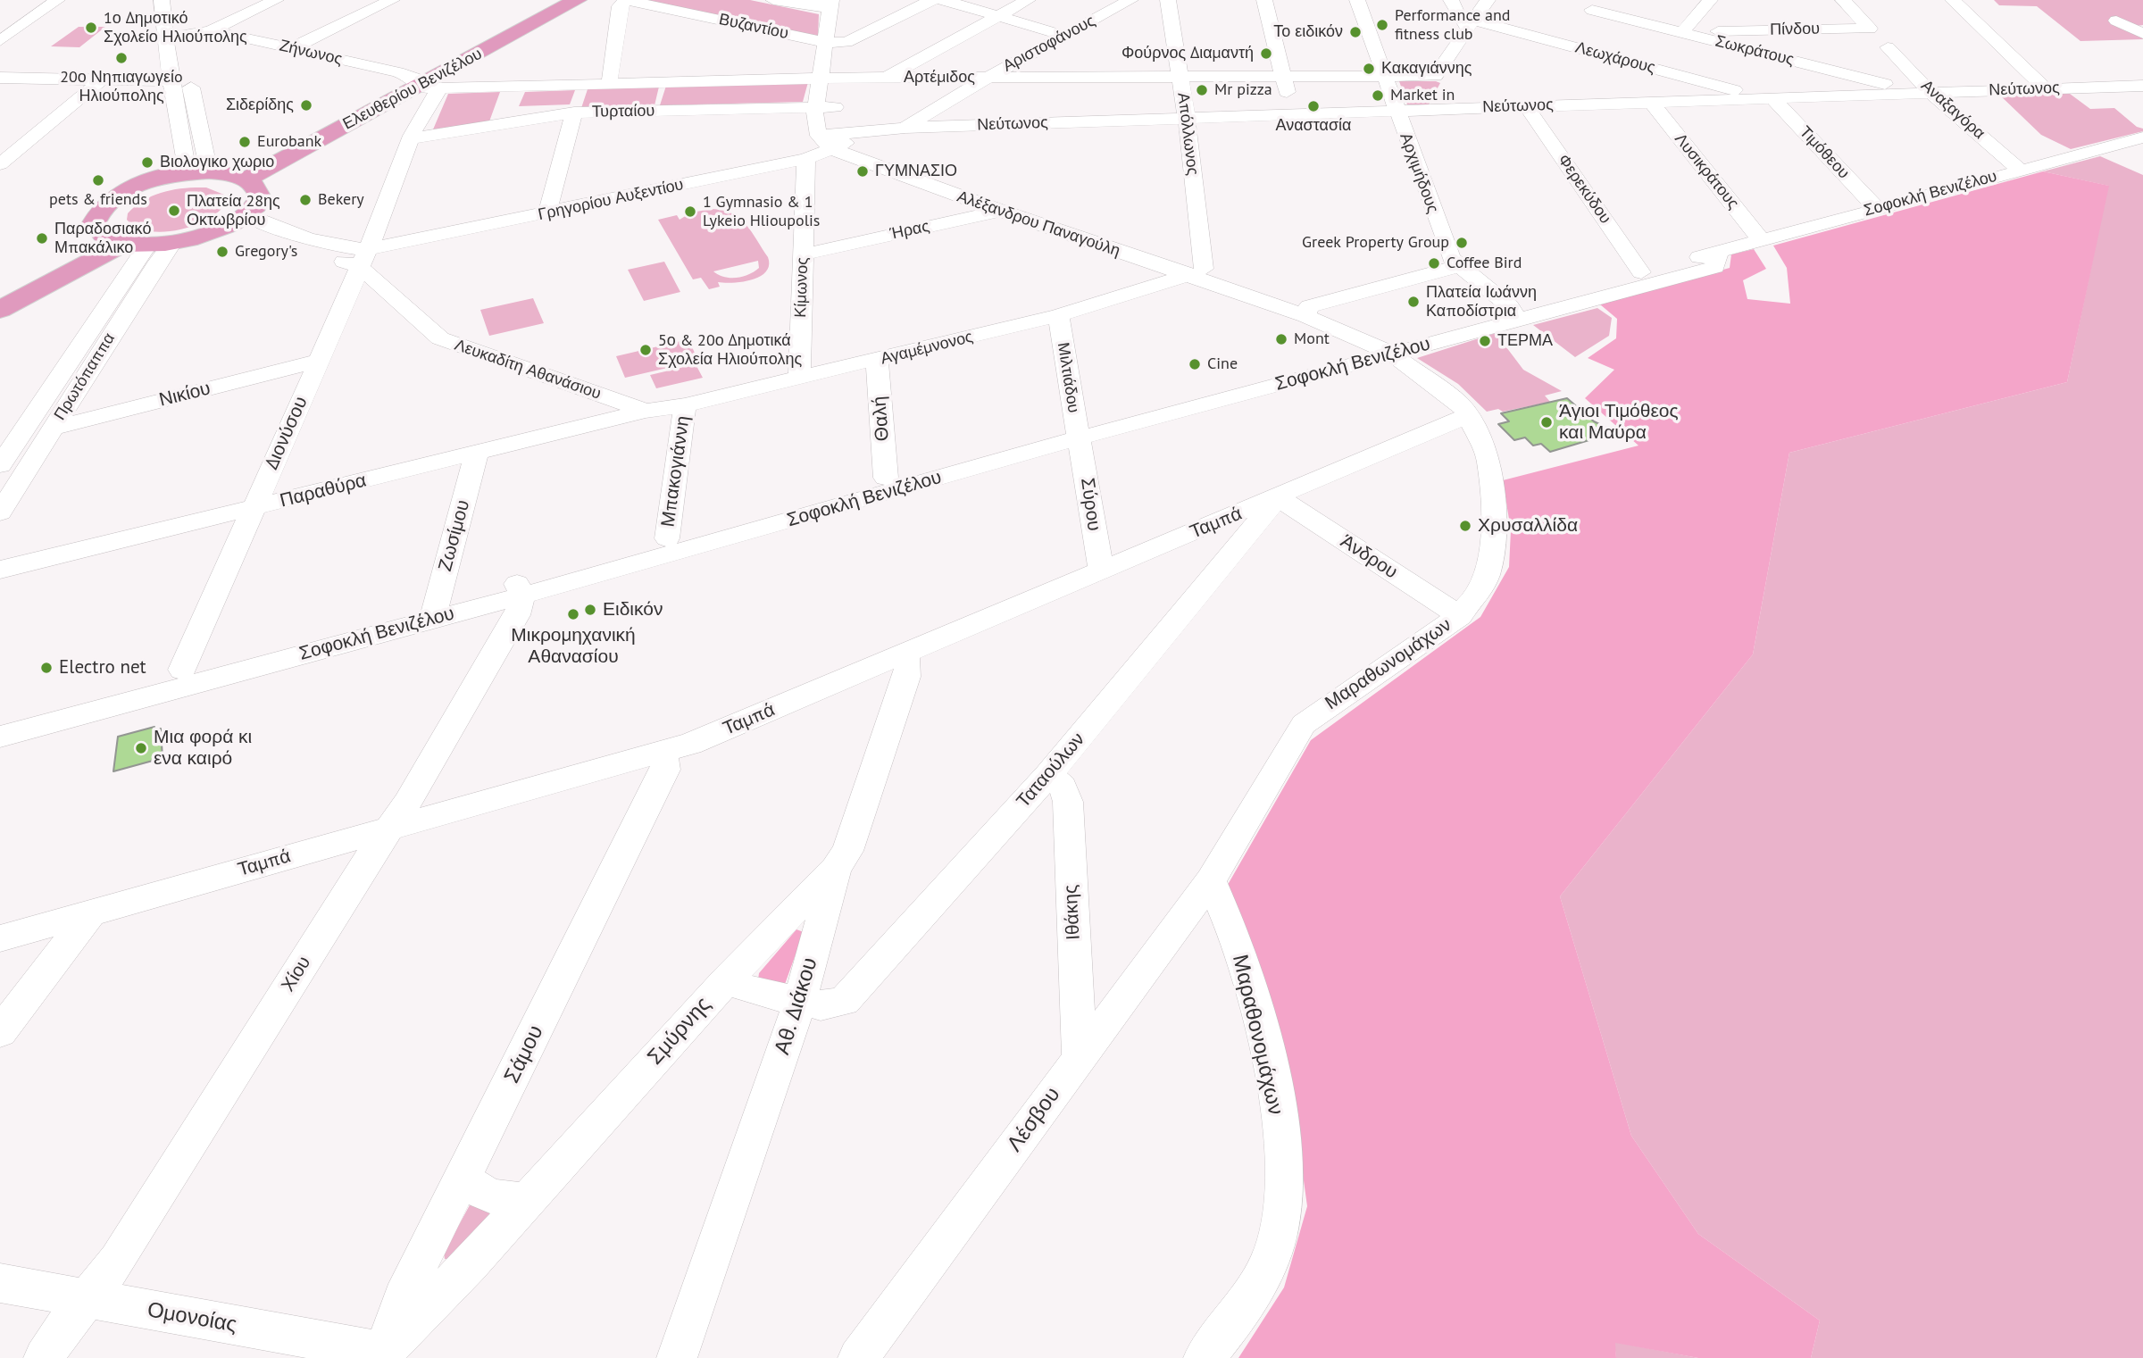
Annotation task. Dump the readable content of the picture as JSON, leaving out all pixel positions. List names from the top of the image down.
{
  "streets": {
    "main road": ["Ελευθερίου Βενιζέλου"],
    "street": [
      "Βυζαντίου",
      "Πίνδου",
      "Αριστοφάνους",
      "Σωκράτους",
      "Ζήνωνος",
      "Λεωχάρους",
      "Αρτέμιδος",
      "Νεύτωνος",
      "Αναξαγόρα",
      "Τυρταίου",
      "Απόλλωνος",
      "Τιμόθεου",
      "Λυσικράτους",
      "Αρχιμήδους",
      "Φερεκύδου",
      "Σοφοκλή Βενιζέλου",
      "Γρηγορίου Αυξεντίου",
      "Αλέξανδρου Παναγούλη",
      "Ήρας",
      "Κίμωνος",
      "Αγαμέμνονος",
      "Λευκαδίτη Αθανάσιου",
      "Πρωτόπαππα",
      "Μιλτιάδου",
      "Νικίου",
      "Θαλή",
      "Διονύσου",
      "Μπακογιάννη",
      "Παραθύρα",
      "Σύρου",
      "Ταμπά",
      "Ζωσίμου",
      "Άνδρου",
      "Μαραθωνομάχων",
      "Ταταούλων",
      "Ιθάκης",
      "Χίου",
      "Αθ. Διάκου",
      "Σμύρνης",
      "Μαραθονομάχων",
      "Σάμου",
      "Λέσβου",
      "Ομονοίας"
    ]
  },
  "crossings": [
    ["Βυζαντίου", "Αρτέμιδος"],
    ["Πίνδου", "Σωκράτους"],
    ["Αριστοφάνους", "Αρτέμιδος"],
    ["Αριστοφάνους", "Νεύτωνος"],
    ["Σωκράτους", "Νεύτωνος"],
    ["Σωκράτους", "Αναξαγόρα"],
    ["Ζήνωνος", "Αρτέμιδος"],
    ["Ζήνωνος", "Ελευθερίου Βενιζέλου"],
    ["Ζήνωνος", "Διονύσου"],
    ["Λεωχάρους", "Αρτέμιδος"],
    ["Λεωχάρους", "Νεύτωνος"],
    ["Λεωχάρους", "Τιμόθεου"],
    ["Αρτέμιδος", "Ελευθερίου Βενιζέλου"],
    ["Αρτέμιδος", "Απόλλωνος"],
    ["Αρτέμιδος", "Αρχιμήδους"],
    ["Αρτέμιδος", "Διονύσου"],
    ["Ελευθερίου Βενιζέλου", "Διονύσου"],
    ["Νεύτωνος", "Αναξαγόρα"],
    ["Νεύτωνος", "Απόλλωνος"],
    ["Νεύτωνος", "Τιμόθεου"],
    ["Νεύτωνος", "Λυσικράτους"],
    ["Νεύτωνος", "Αρχιμήδους"],
    ["Νεύτωνος", "Φερεκύδου"],
    ["Νεύτωνος", "Γρηγορίου Αυξεντίου"],
    ["Νεύτωνος", "Αλέξανδρου Παναγούλη"],
    ["Αναξαγόρα", "Σοφοκλή Βενιζέλου"],
    ["Τυρταίου", "Διονύσου"],
    ["Απόλλωνος", "Αλέξανδρου Παναγούλη"],
    ["Απόλλωνος", "Αγαμέμνονος"],
    ["Τιμόθεου", "Σοφοκλή Βενιζέλου"],
    ["Λυσικράτους", "Σοφοκλή Βενιζέλου"],
    ["Αρχιμήδους", "Σοφοκλή Βενιζέλου"],
    ["Φερεκύδου", "Σοφοκλή Βενιζέλου"],
    ["Σοφοκλή Βενιζέλου", "Αλέξανδρου Παναγούλη"],
    ["Σοφοκλή Βενιζέλου", "Μιλτιάδου"],
    ["Σοφοκλή Βενιζέλου", "Θαλή"],
    ["Σοφοκλή Βενιζέλου", "Διονύσου"],
    ["Σοφοκλή Βενιζέλου", "Μπακογιάννη"],
    ["Σοφοκλή Βενιζέλου", "Σύρου"],
    ["Σοφοκλή Βενιζέλου", "Ζωσίμου"],
    ["Σοφοκλή Βενιζέλου", "Μαραθωνομάχων"],
    ["Σοφοκλή Βενιζέλου", "Χίου"],
    ["Γρηγορίου Αυξεντίου", "Αλέξανδρου Παναγούλη"],
    ["Γρηγορίου Αυξεντίου", "Κίμωνος"],
    ["Γρηγορίου Αυξεντίου", "Λευκαδίτη Αθανάσιου"],
    ["Γρηγορίου Αυξεντίου", "Διονύσου"],
    ["Αλέξανδρου Παναγούλη", "Ήρας"],
    ["Αλέξανδρου Παναγούλη", "Αγαμέμνονος"],
    ["Αλέξανδρου Παναγούλη", "Μαραθωνομάχων"],
    ["Ήρας", "Κίμωνος"],
    ["Κίμωνος", "Αγαμέμνονος"],
    ["Αγαμέμνονος", "Λευκαδίτη Αθανάσιου"],
    ["Αγαμέμνονος", "Μιλτιάδου"],
    ["Αγαμέμνονος", "Θαλή"],
    ["Αγαμέμνονος", "Μπακογιάννη"],
    ["Αγαμέμνονος", "Παραθύρα"],
    ["Λευκαδίτη Αθανάσιου", "Διονύσου"],
    ["Λευκαδίτη Αθανάσιου", "Παραθύρα"],
    ["Πρωτόπαππα", "Νικίου"],
    ["Μιλτιάδου", "Σύρου"],
    ["Νικίου", "Διονύσου"],
    ["Διονύσου", "Παραθύρα"],
    ["Παραθύρα", "Ζωσίμου"],
    ["Σύρου", "Ταμπά"],
    ["Ταμπά", "Άνδρου"],
    ["Ταμπά", "Μαραθωνομάχων"],
    ["Ταμπά", "Ταταούλων"],
    ["Ταμπά", "Χίου"],
    ["Ταμπά", "Αθ. Διάκου"],
    ["Ταμπά", "Σάμου"],
    ["Άνδρου", "Μαραθωνομάχων"],
    ["Άνδρου", "Ταταούλων"],
    ["Μαραθωνομάχων", "Μαραθονομάχων"],
    ["Μαραθωνομάχων", "Λέσβου"],
    ["Ταταούλων", "Ιθάκης"],
    ["Ταταούλων", "Αθ. Διάκου"],
    ["Ταταούλων", "Σμύρνης"],
    ["Ιθάκης", "Λέσβου"],
    ["Χίου", "Ομονοίας"],
    ["Αθ. Διάκου", "Σμύρνης"],
    ["Σμύρνης", "Σάμου"],
    ["Σμύρνης", "Ομονοίας"],
    ["Μαραθονομάχων", "Λέσβου"],
    ["Σάμου", "Ομονοίας"]
  ],
  "places": [
    "Performance and fitness club",
    "1ο Δημοτικό Σχολείο Ηλιούπολης",
    "Το ειδικόν",
    "Φούρνος Διαμαντή",
    "20ο Νηπιαγωγείo Ηλιούπολης",
    "Κακαγιάννης",
    "Mr pizza",
    "Market in",
    "Σιδερίδης",
    "Αναστασία",
    "Eurobank",
    "Βιολογικο χωριο",
    "ΓΥΜΝΑΣΙΟ",
    "pets & friends",
    "Bekery",
    "Πλατεία 28ης Οκτωβρίου",
    "1 Gymnasio & 1 Lykeio Hlioupolis",
    "Παραδοσιακό Μπακάλικο",
    "Greek Property Group",
    "Gregory's",
    "Coffee Bird",
    "Πλατεία Ιωάννη Καποδίστρια",
    "Mont",
    "ΤΕΡΜΑ",
    "5ο & 20ο Δημοτικά Σχολεία Ηλιούπολης",
    "Cine",
    "Άγιοι Τιμόθεος και Μαύρα",
    "Χρυσαλλίδα",
    "Ειδικόν",
    "Μικρομηχανική Αθανασίου",
    "Electro net",
    "Μια φορά κι ενα καιρό"
  ]
}
